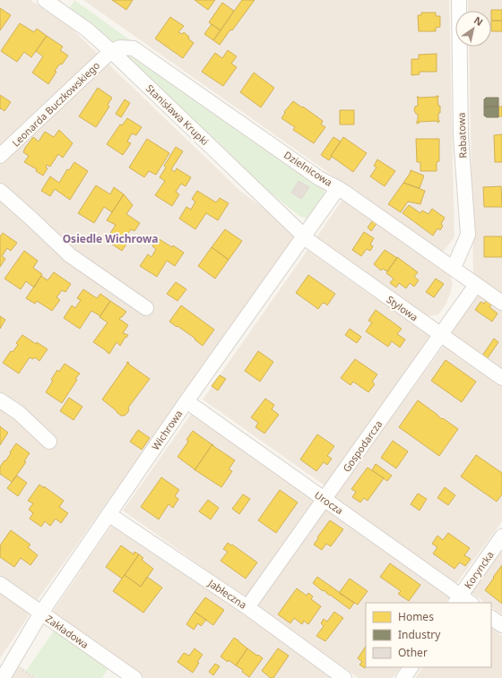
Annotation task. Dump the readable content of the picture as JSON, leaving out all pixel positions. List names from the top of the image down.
{
  "streets": {
    "street": [
      "Leonarda Buczkowskiego",
      "Stanisława Krupki",
      "Rabatowa",
      "Dzielnicowa",
      "Stylowa",
      "Wichrowa",
      "Gospodarcza",
      "Urocza",
      "Koryncka",
      "Jabłeczna",
      "Zakładowa"
    ]
  },
  "crossings": [
    ["Leonarda Buczkowskiego", "Stanisława Krupki"],
    ["Leonarda Buczkowskiego", "Dzielnicowa"],
    ["Stanisława Krupki", "Dzielnicowa"],
    ["Stanisława Krupki", "Stylowa"],
    ["Stanisława Krupki", "Wichrowa"],
    ["Rabatowa", "Dzielnicowa"],
    ["Dzielnicowa", "Wichrowa"],
    ["Dzielnicowa", "Gospodarcza"],
    ["Stylowa", "Wichrowa"],
    ["Stylowa", "Gospodarcza"],
    ["Wichrowa", "Urocza"],
    ["Wichrowa", "Jabłeczna"],
    ["Wichrowa", "Zakładowa"],
    ["Gospodarcza", "Urocza"],
    ["Gospodarcza", "Jabłeczna"],
    ["Urocza", "Koryncka"]
  ],
  "districts": ["Osiedle Wichrowa"],
  "legend": ["Homes", "Industry", "Other"],
  "north": "top right"
}
